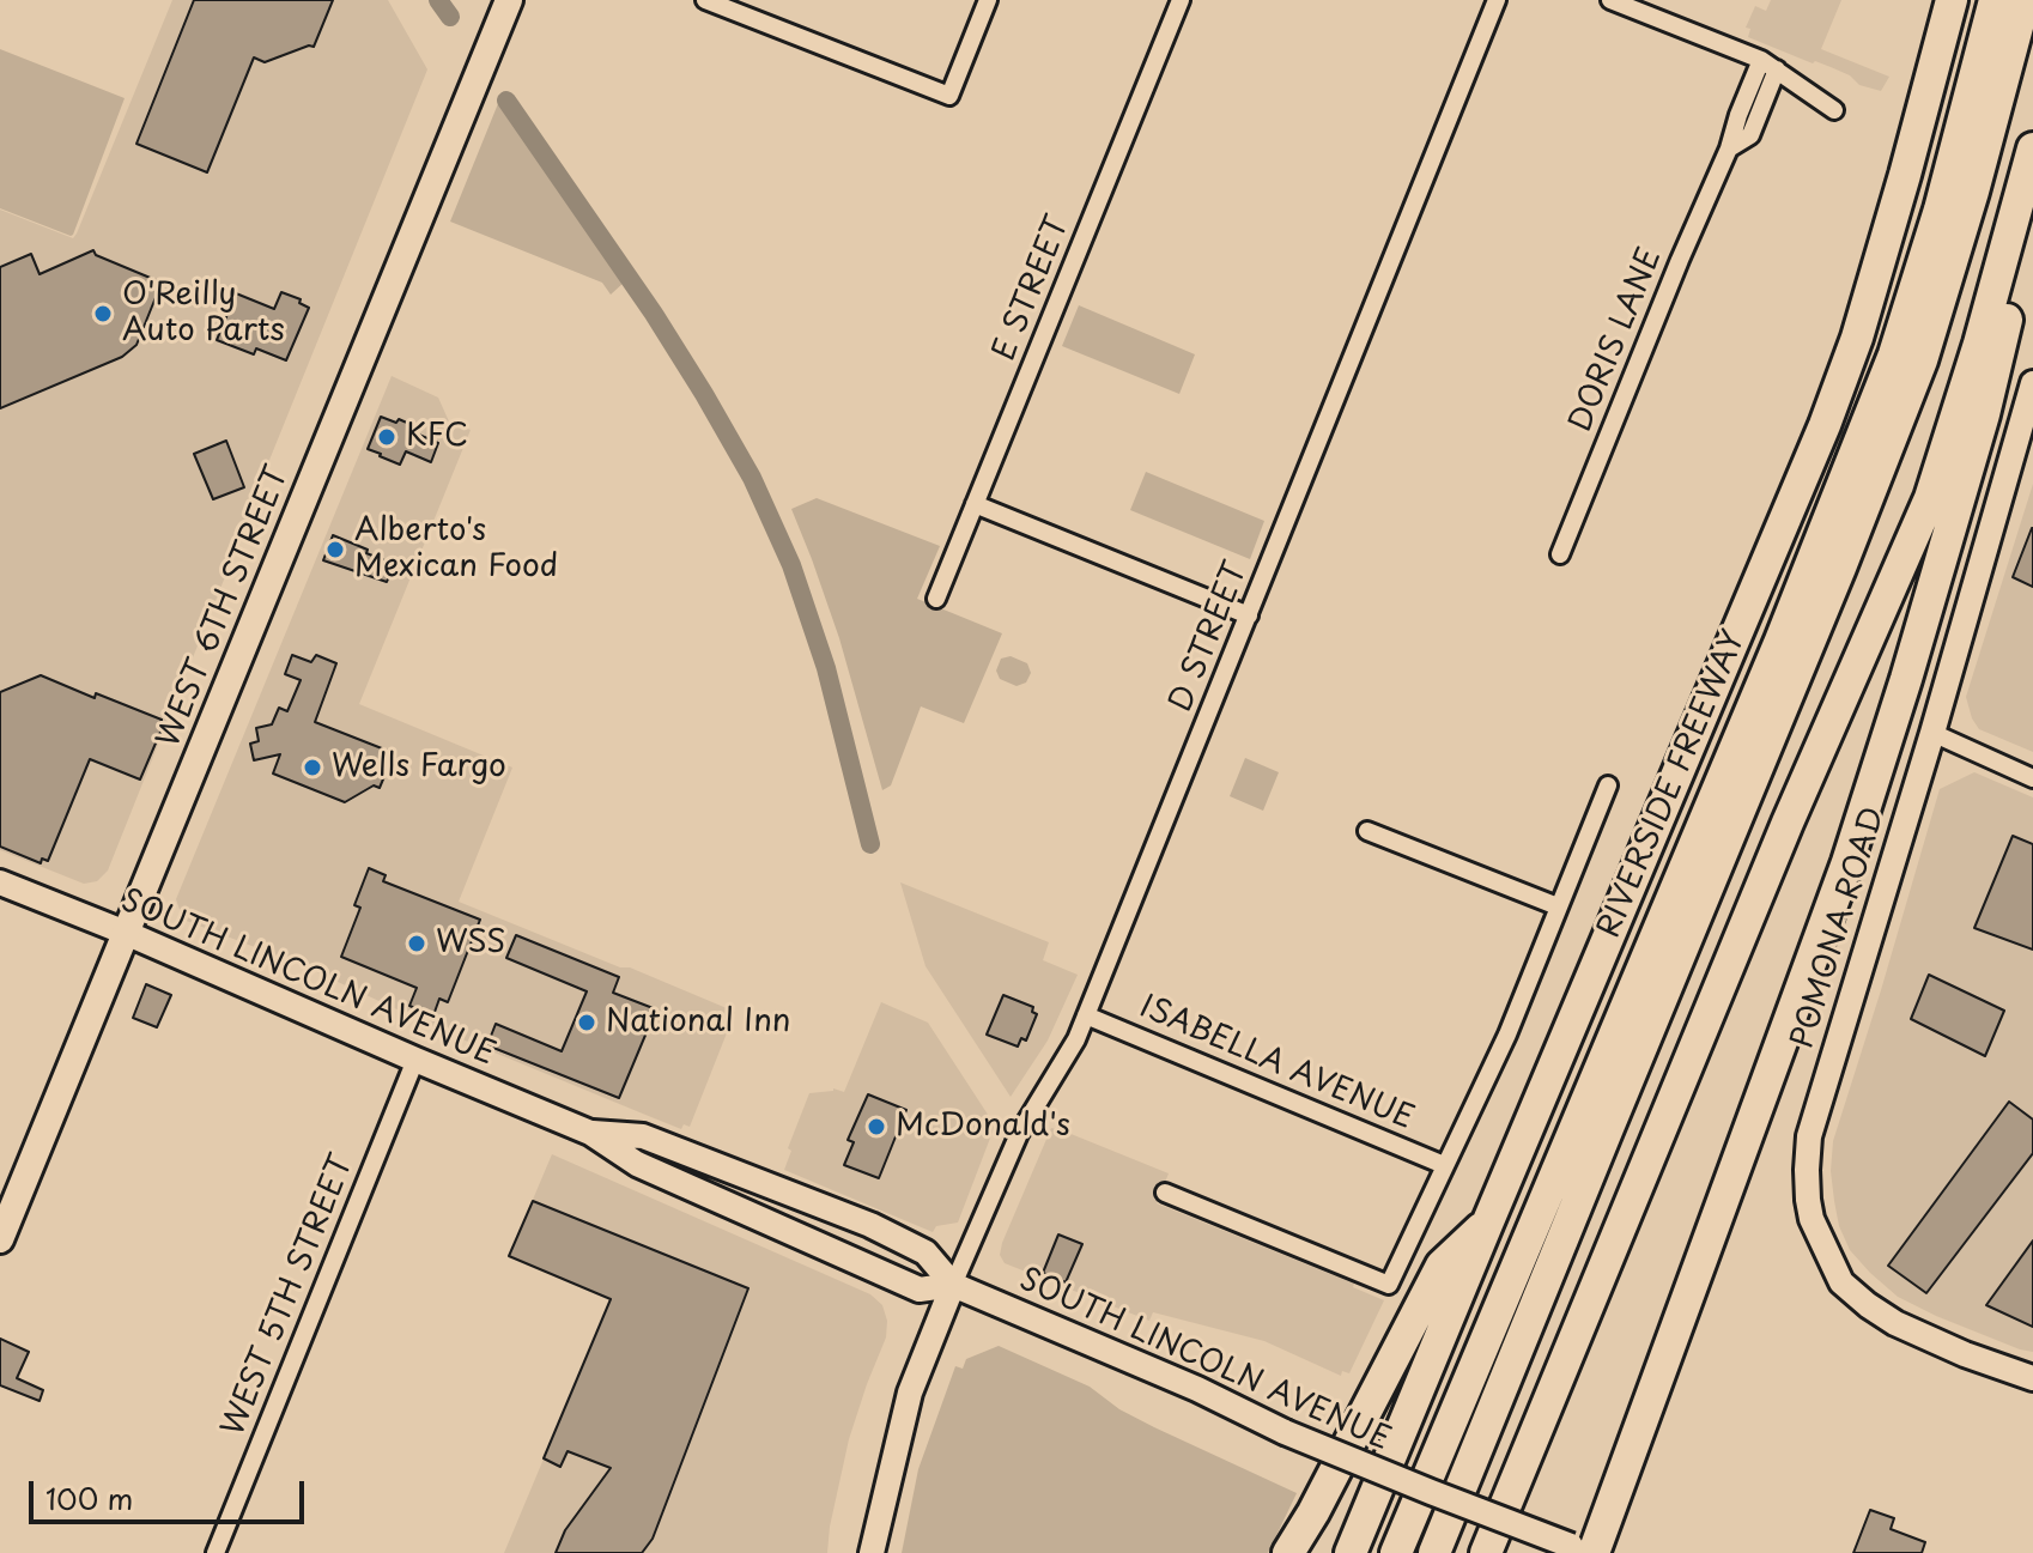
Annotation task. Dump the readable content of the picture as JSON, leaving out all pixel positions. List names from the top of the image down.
{
  "streets": {
    "highway": ["RIVERSIDE FREEWAY"],
    "main road": ["WEST 6TH STREET", "POMONA ROAD", "SOUTH LINCOLN AVENUE"],
    "street": [
      "E STREET",
      "DORIS LANE",
      "D STREET",
      "ISABELLA AVENUE",
      "WEST 5TH STREET"
    ]
  },
  "crossings": [
    ["WEST 6TH STREET", "SOUTH LINCOLN AVENUE"],
    ["D STREET", "SOUTH LINCOLN AVENUE"],
    ["D STREET", "ISABELLA AVENUE"],
    ["SOUTH LINCOLN AVENUE", "WEST 5TH STREET"]
  ],
  "places": [
    "O'Reilly Auto Parts",
    "KFC",
    "Alberto's Mexican Food",
    "Wells Fargo",
    "WSS",
    "National Inn",
    "McDonald's"
  ],
  "scale_bar": "100 m"
}
